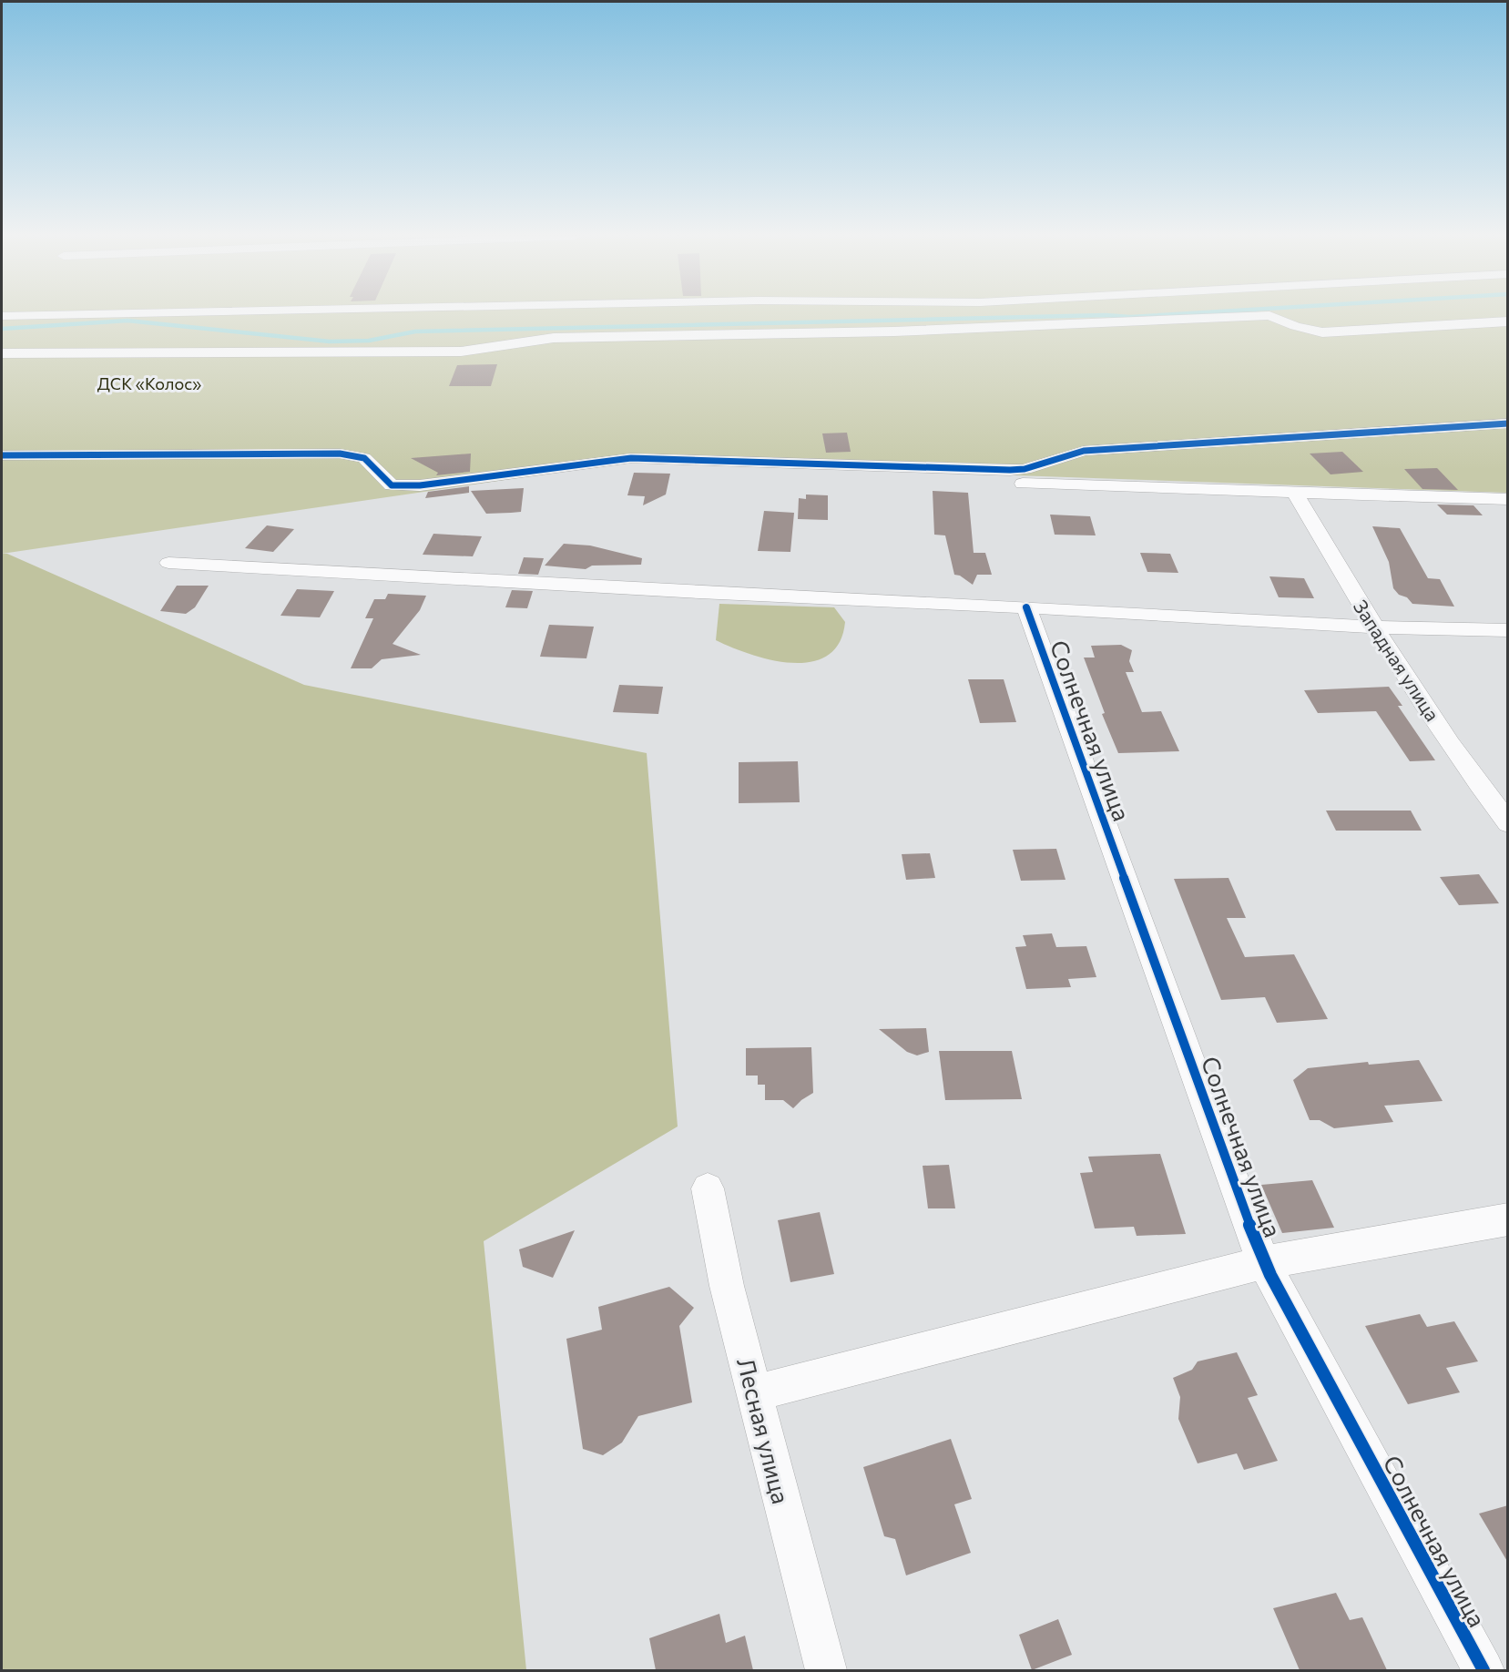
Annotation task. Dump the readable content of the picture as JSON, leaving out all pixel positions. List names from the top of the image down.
{
  "streets": {
    "street": ["Западная улица", "Солнечная улица", "Лесная улица"]
  },
  "parks": ["ДСК «Колос»"]
}
